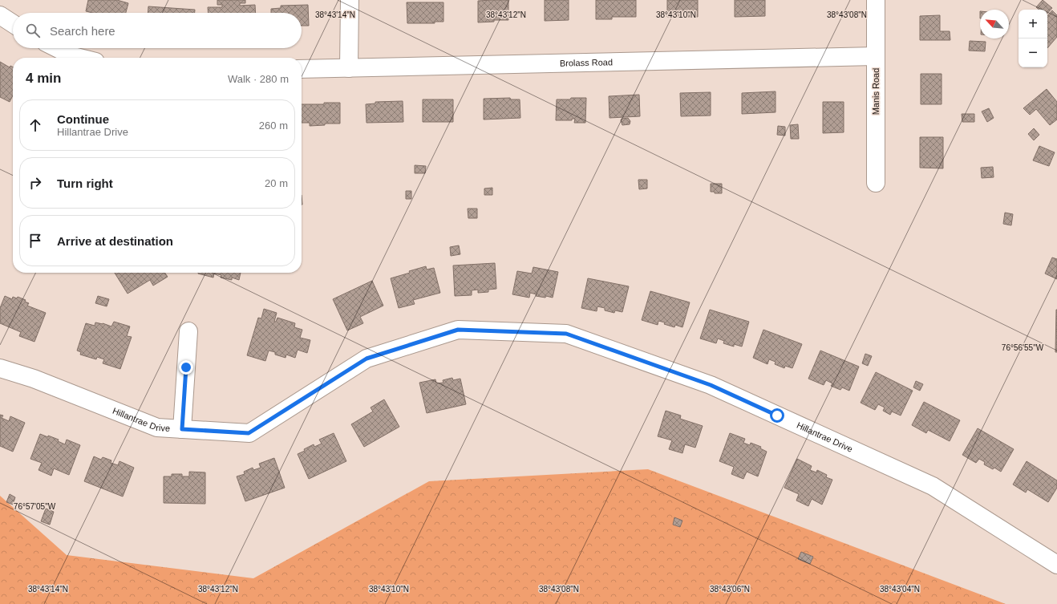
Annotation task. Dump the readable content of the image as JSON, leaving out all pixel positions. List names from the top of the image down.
{
  "streets": {
    "street": ["Brolass Road", "Manis Road", "Hillantrae Drive"]
  },
  "crossings": [
    ["Brolass Road", "Manis Road"]
  ],
  "north": "top left",
  "page": {
    "map_buttons": ["+", "−"],
    "search": "Search here",
    "heading": ["4 min", "Walk · 280 m"],
    "list": [
      ["Continue", "Hillantrae Drive", "260 m"],
      ["Turn right", "20 m"],
      "Arrive at destination"
    ]
  },
  "coordinates": [
    "38°43'14\"N",
    "38°43'12\"N",
    "38°43'10\"N",
    "38°43'08\"N",
    "76°56'55\"W",
    "76°57'05\"W",
    "38°43'06\"N",
    "38°43'04\"N"
  ]
}
